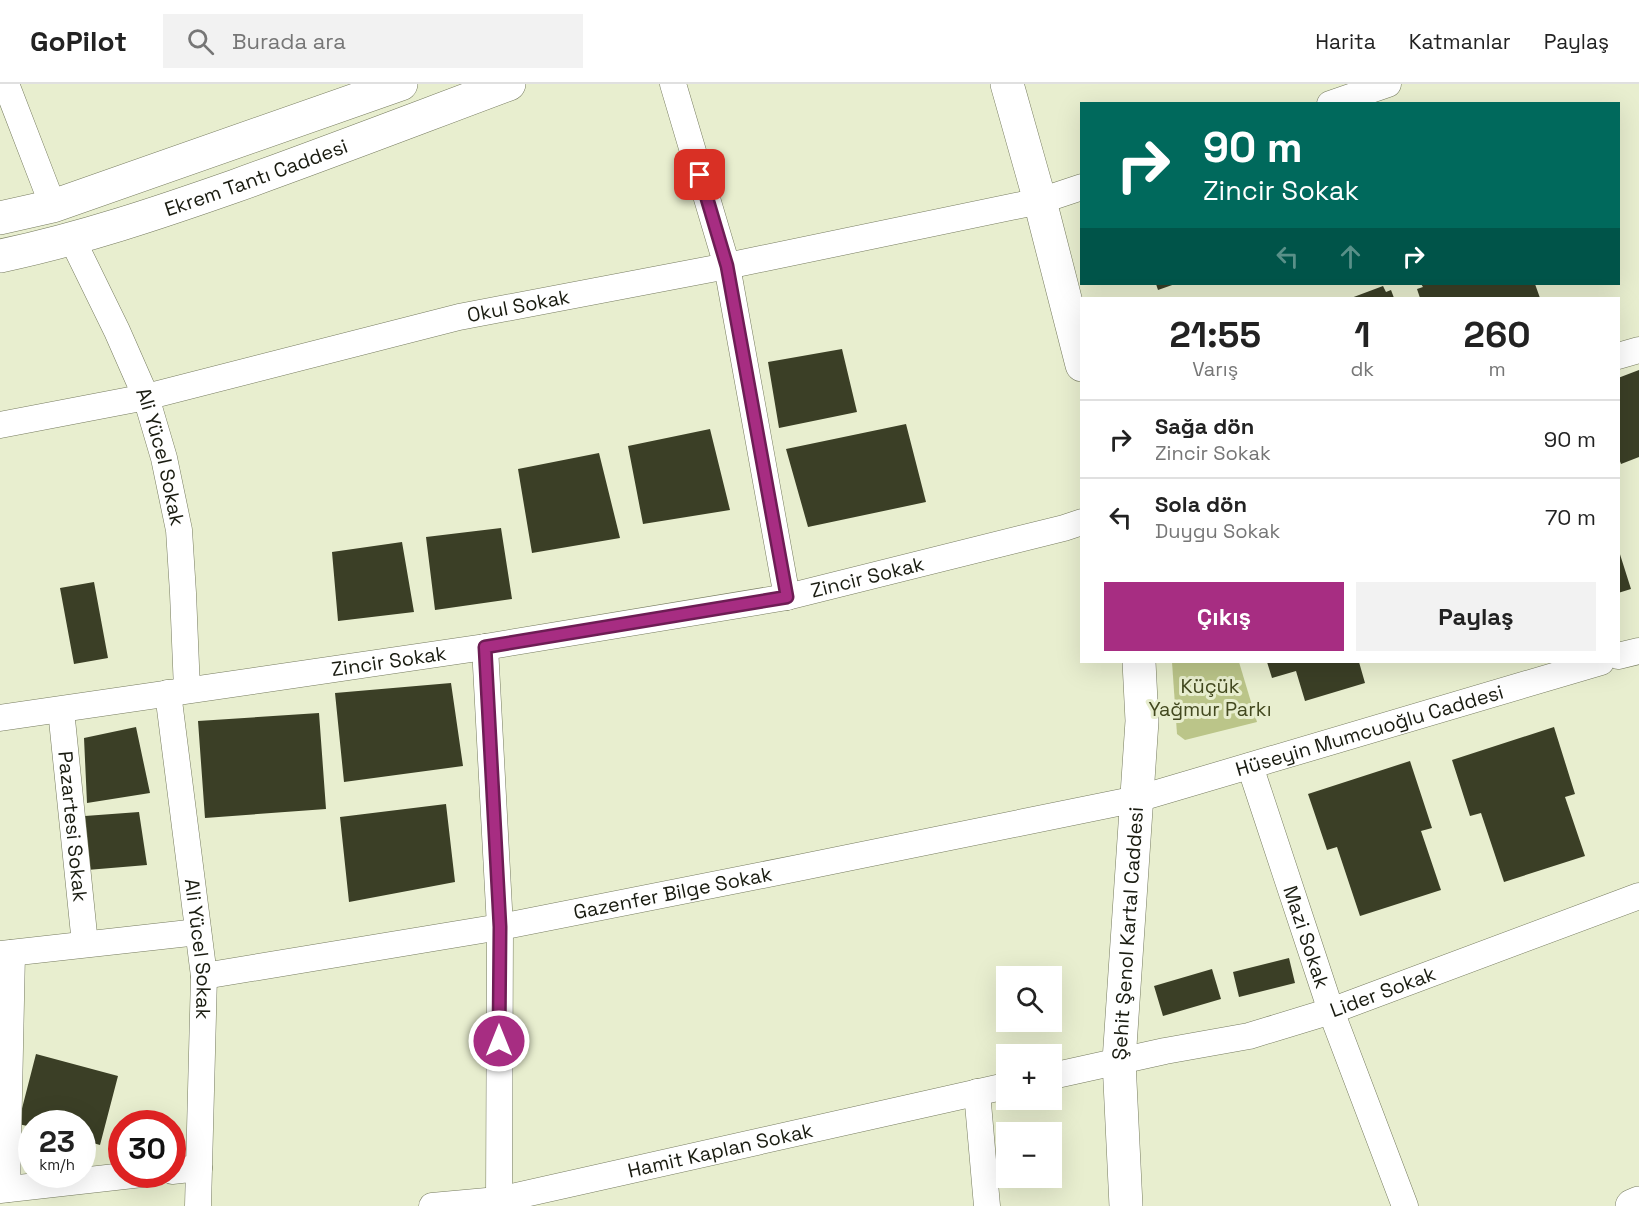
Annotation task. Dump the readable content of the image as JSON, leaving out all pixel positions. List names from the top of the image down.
{
  "streets": {
    "street": [
      "Ekrem Tantı Caddesi",
      "Okul Sokak",
      "Ali Yücel Sokak",
      "Zincir Sokak",
      "Hüseyin Mumcuoğlu Caddesi",
      "Pazartesi Sokak",
      "Gazenfer Bilge Sokak",
      "Şehit Şenol Kartal Caddesi",
      "Mazi Sokak",
      "Lider Sokak",
      "Hamit Kaplan Sokak"
    ]
  },
  "crossings": [
    ["Ekrem Tantı Caddesi", "Ali Yücel Sokak"],
    ["Okul Sokak", "Ali Yücel Sokak"],
    ["Ali Yücel Sokak", "Zincir Sokak"],
    ["Ali Yücel Sokak", "Gazenfer Bilge Sokak"],
    ["Zincir Sokak", "Pazartesi Sokak"],
    ["Hüseyin Mumcuoğlu Caddesi", "Gazenfer Bilge Sokak"],
    ["Hüseyin Mumcuoğlu Caddesi", "Şehit Şenol Kartal Caddesi"],
    ["Hüseyin Mumcuoğlu Caddesi", "Mazi Sokak"],
    ["Gazenfer Bilge Sokak", "Şehit Şenol Kartal Caddesi"],
    ["Şehit Şenol Kartal Caddesi", "Lider Sokak"],
    ["Mazi Sokak", "Lider Sokak"]
  ],
  "parks": ["Küçük Yağmur Parkı"],
  "page": {
    "header": "GoPilot",
    "search": "Burada ara",
    "nav": ["Harita", "Katmanlar", "Paylaş"],
    "turn": ["90 m", "Zincir Sokak"],
    "eta": [
      "21:55",
      "Varış",
      "1",
      "dk",
      "260",
      "m"
    ],
    "list": [
      {
        "name": "Sağa dön",
        "note": "Zincir Sokak",
        "value": "90 m"
      },
      {
        "name": "Sola dön",
        "note": "Duygu Sokak",
        "value": "70 m"
      }
    ],
    "buttons": ["Çıkış", "Paylaş"],
    "map_buttons": ["+", "−"],
    "speed": "23 km/h",
    "limit": "30"
  }
}
